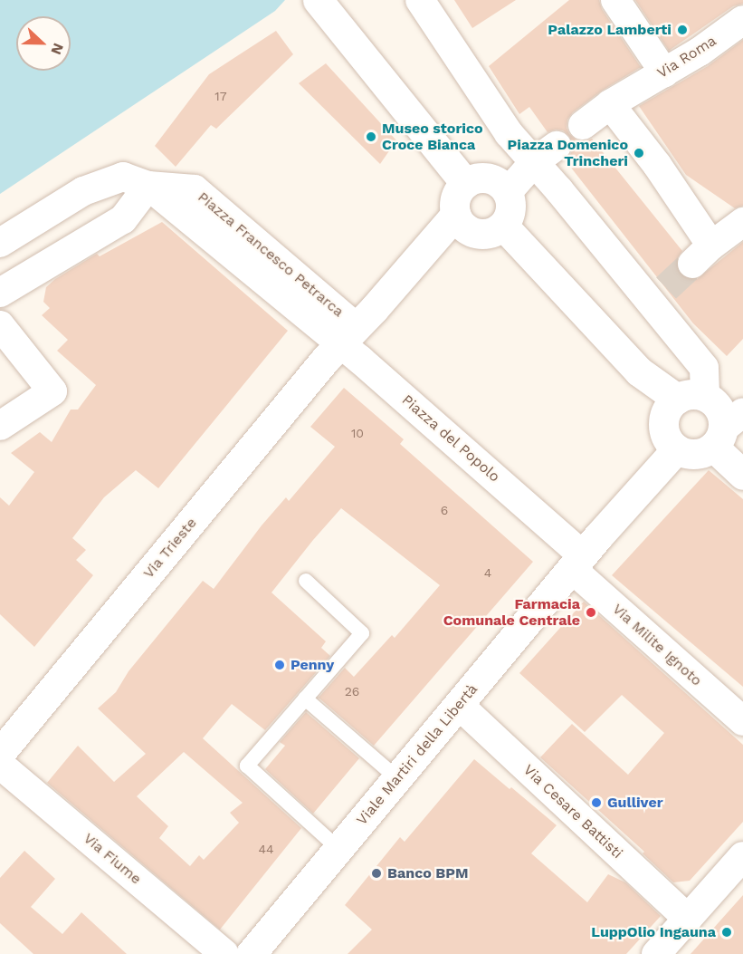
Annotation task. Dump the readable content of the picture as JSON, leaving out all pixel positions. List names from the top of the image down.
{
  "streets": {
    "street": [
      "Via Roma",
      "Piazza del Popolo",
      "Via Trieste",
      "Via Milite Ignoto",
      "Viale Martiri della Libertà",
      "Via Cesare Battisti",
      "Via Fiume"
    ]
  },
  "crossings": [
    ["Piazza del Popolo", "Via Trieste"],
    ["Piazza del Popolo", "Via Milite Ignoto"],
    ["Piazza del Popolo", "Viale Martiri della Libertà"],
    ["Via Milite Ignoto", "Viale Martiri della Libertà"],
    ["Viale Martiri della Libertà", "Via Cesare Battisti"]
  ],
  "places": [
    "Palazzo Lamberti",
    "Museo storico Croce Bianca",
    "Piazza Domenico Trincheri",
    "Farmacia Comunale Centrale",
    "Penny",
    "Gulliver",
    "Banco BPM",
    "LuppOlio Ingauna"
  ],
  "house_numbers": [
    "17",
    "10",
    "6",
    "4",
    "26",
    "44"
  ],
  "north": "right"
}
